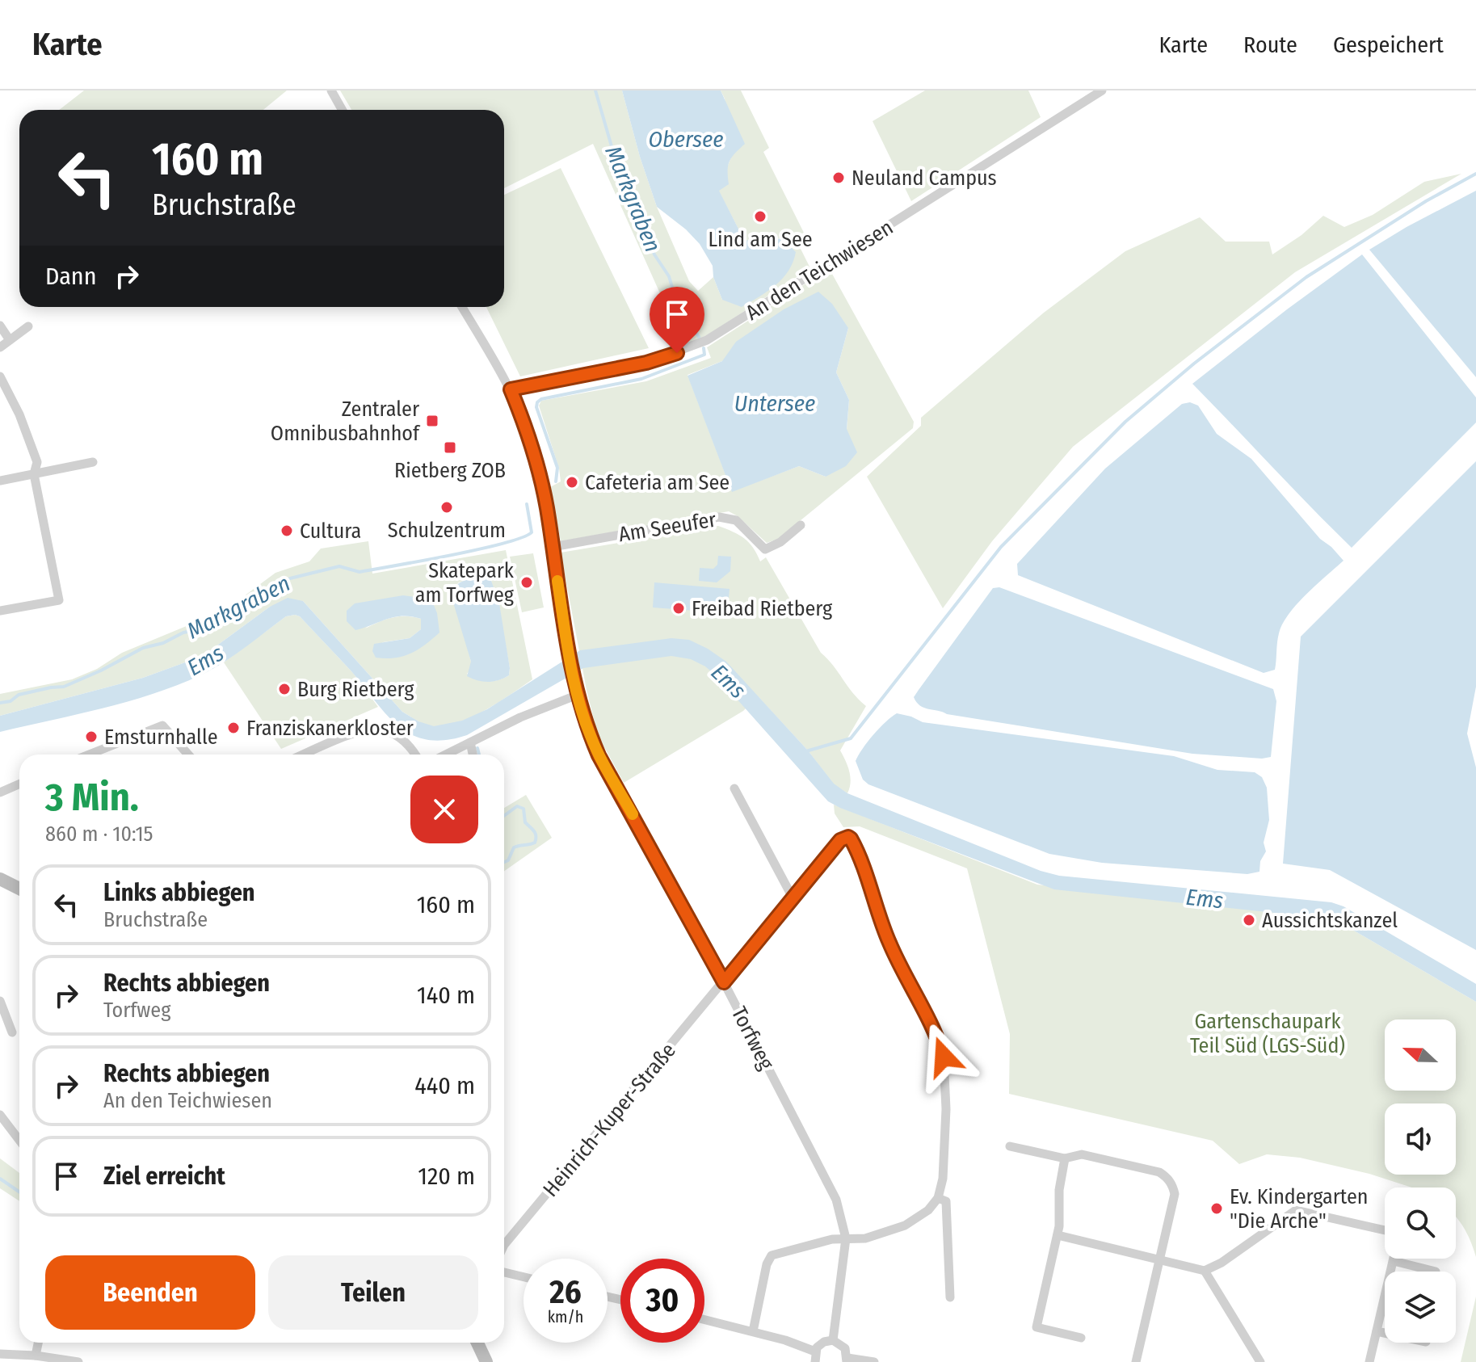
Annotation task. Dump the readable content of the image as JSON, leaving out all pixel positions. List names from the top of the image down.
{
  "streets": {
    "street": [
      "An den Teichwiesen",
      "Am Seeufer",
      "Torfweg",
      "Heinrich-Kuper-Straße"
    ]
  },
  "crossings": [
    ["An den Teichwiesen", "Torfweg"],
    ["Am Seeufer", "Torfweg"],
    ["Torfweg", "Heinrich-Kuper-Straße"]
  ],
  "water": [
    "Obersee",
    "Markgraben",
    "Untersee",
    "Ems"
  ],
  "parks": ["Gartenschaupark Teil Süd (LGS-Süd)"],
  "places": {
    "other": [
      "Neuland Campus",
      "Lind am See",
      "Cafeteria am See",
      "Schulzentrum",
      "Cultura",
      "Skatepark am Torfweg",
      "Freibad Rietberg",
      "Burg Rietberg",
      "Franziskanerkloster",
      "Emsturnhalle",
      "Aussichtskanzel",
      "Ev. Kindergarten \"Die Arche\""
    ],
    "transit": ["Zentraler Omnibusbahnhof", "Rietberg ZOB"]
  },
  "north": "left",
  "page": {
    "header": "Karte",
    "nav": ["Karte", "Route", "Gespeichert"],
    "turn": ["160 m", "Bruchstraße"],
    "then": "Dann",
    "heading": ["3 Min.", "860 m · 10:15"],
    "list": [
      {
        "name": "Links abbiegen",
        "note": "Bruchstraße",
        "value": "160 m"
      },
      {
        "name": "Rechts abbiegen",
        "note": "Torfweg",
        "value": "140 m"
      },
      {
        "name": "Rechts abbiegen",
        "note": "An den Teichwiesen",
        "value": "440 m"
      },
      {
        "name": "Ziel erreicht",
        "value": "120 m"
      }
    ],
    "buttons": ["Beenden", "Teilen"],
    "speed": "26 km/h",
    "limit": "30"
  }
}
